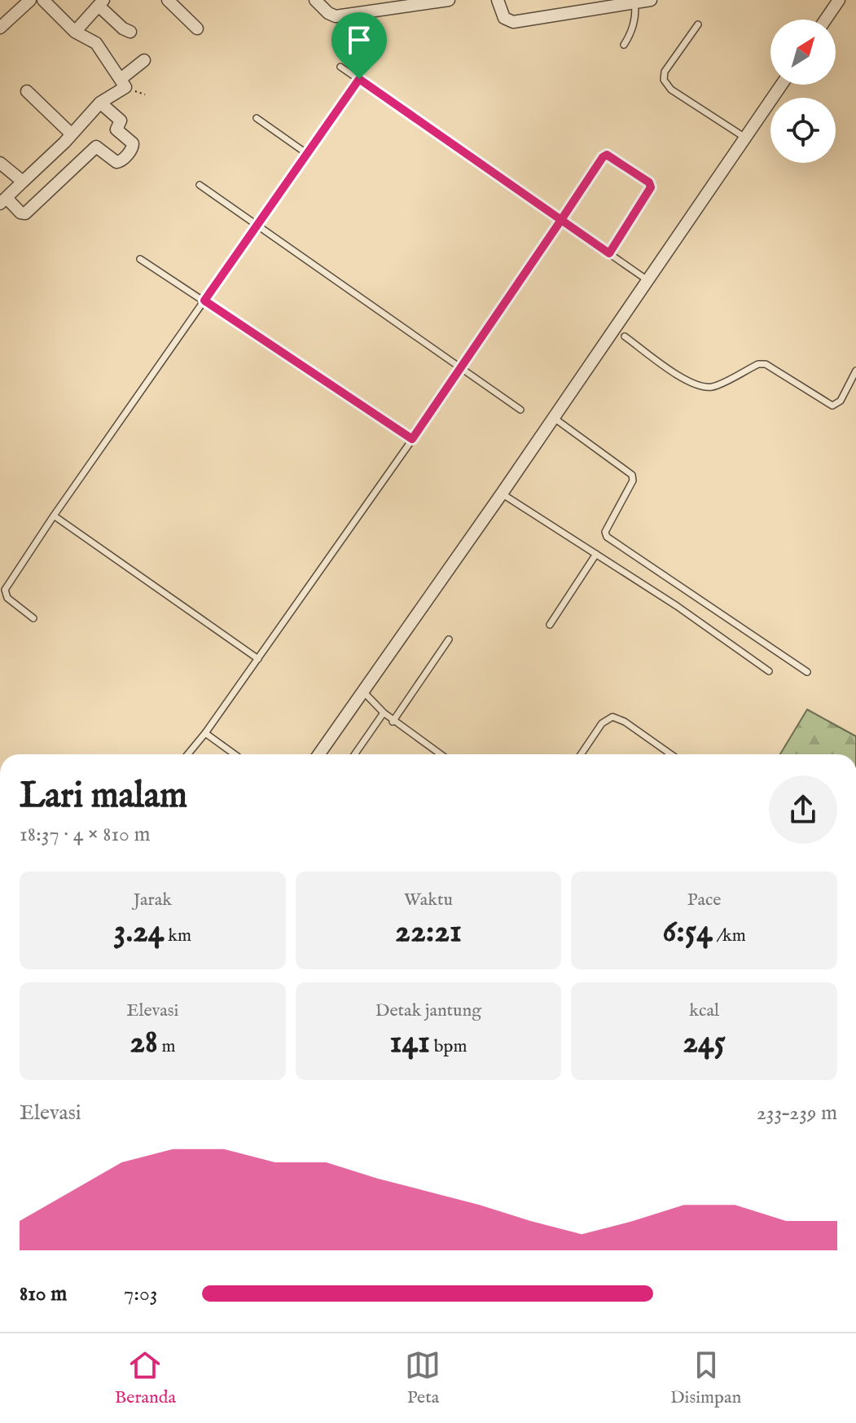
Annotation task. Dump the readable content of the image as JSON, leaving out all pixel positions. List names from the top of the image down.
{
  "north": "top right",
  "page": {
    "heading": ["Lari malam", "18:37 · 4 × 810 m"],
    "stats": [
      ["Jarak", "3.24 km"],
      ["Waktu", "22:21"],
      ["Pace", "6:54 /km"],
      ["Elevasi", "28 m"],
      ["Detak jantung", "141 bpm"],
      ["kcal", "245"]
    ],
    "chart": ["Elevasi", "233–239 m"],
    "list": [
      {
        "name": "810 m",
        "note": "7:03"
      }
    ],
    "tabs": ["Beranda", "Peta", "Disimpan"]
  }
}
